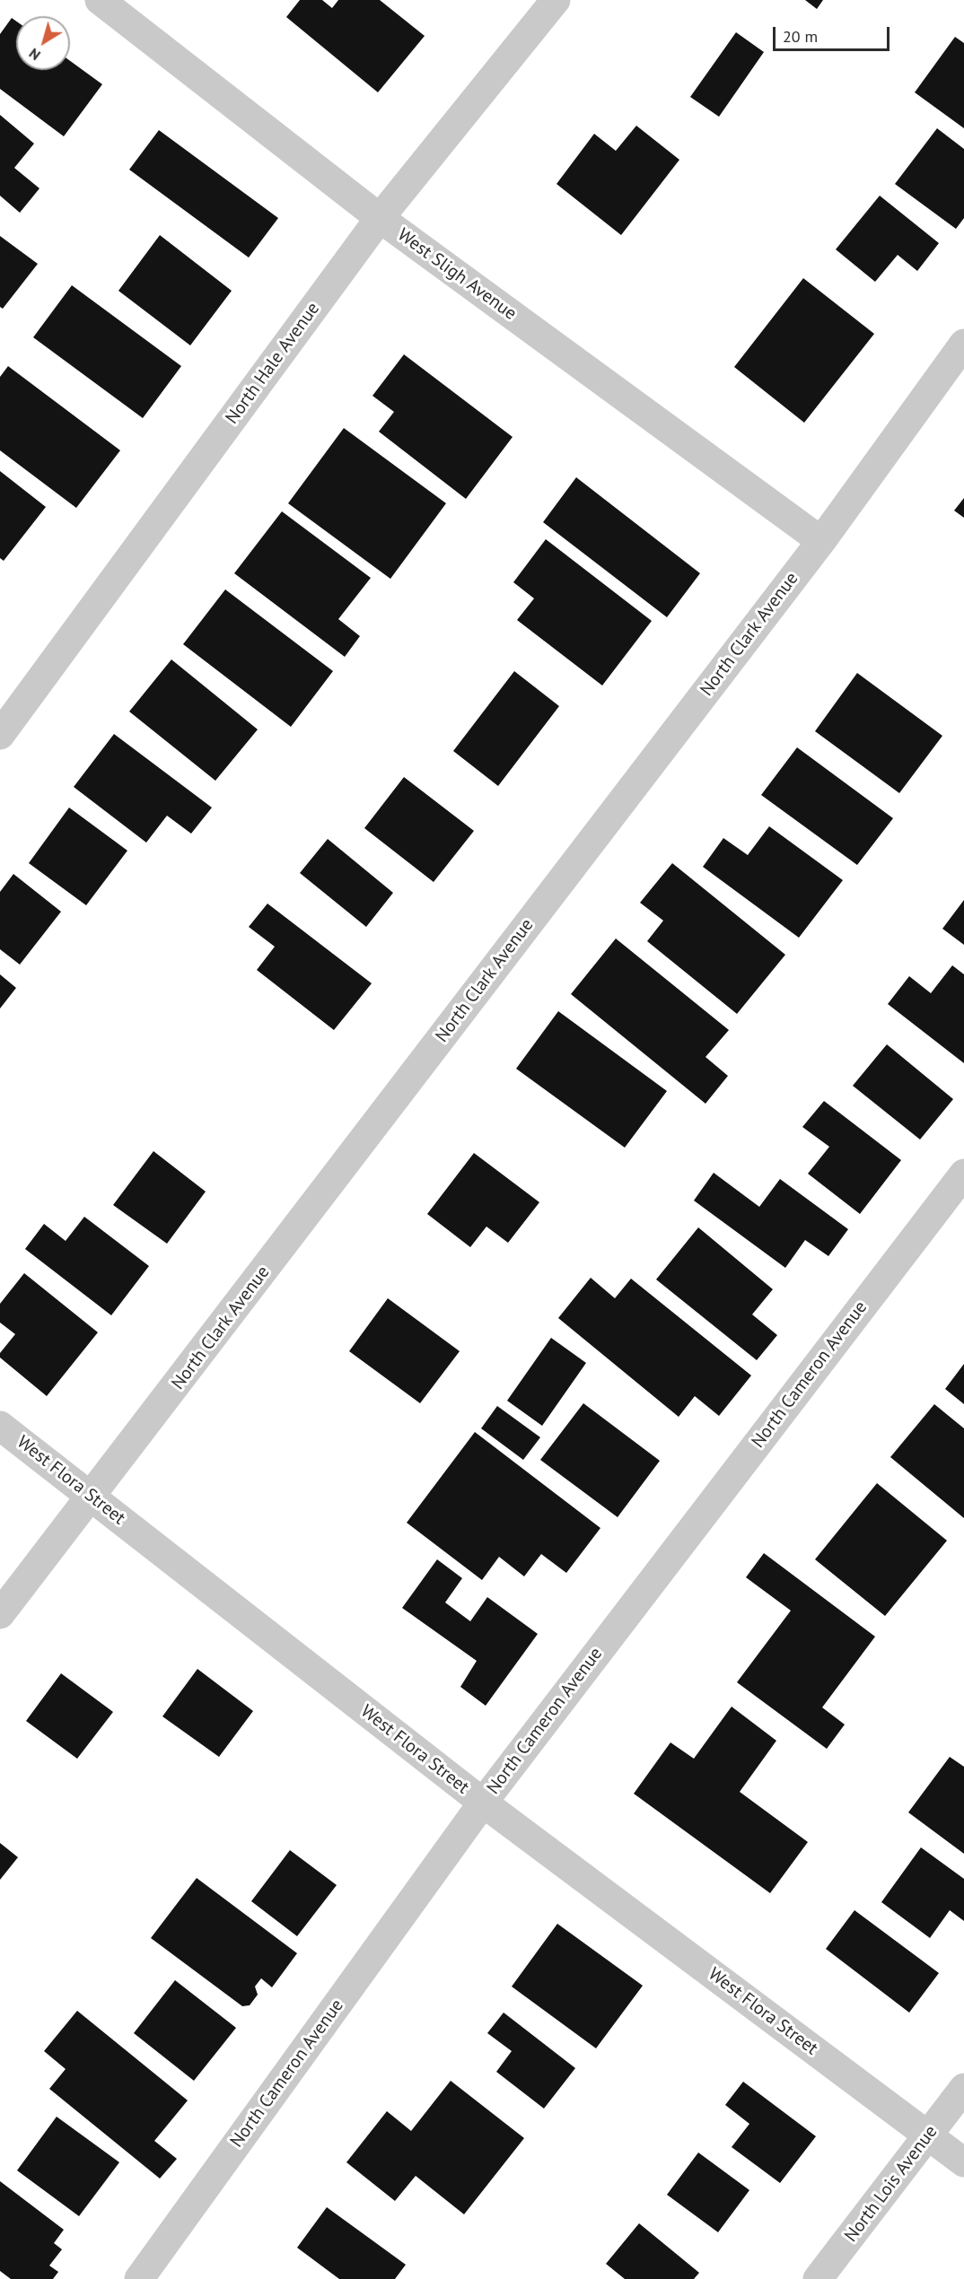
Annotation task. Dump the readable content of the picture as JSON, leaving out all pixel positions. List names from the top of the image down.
{
  "streets": {
    "street": [
      "West Sligh Avenue",
      "North Hale Avenue",
      "North Clark Avenue",
      "North Cameron Avenue",
      "West Flora Street",
      "North Lois Avenue"
    ]
  },
  "crossings": [
    ["West Sligh Avenue", "North Hale Avenue"],
    ["West Sligh Avenue", "North Clark Avenue"],
    ["North Clark Avenue", "West Flora Street"],
    ["North Cameron Avenue", "West Flora Street"],
    ["West Flora Street", "North Lois Avenue"]
  ],
  "scale_bar": "20 m",
  "north": "bottom left"
}
